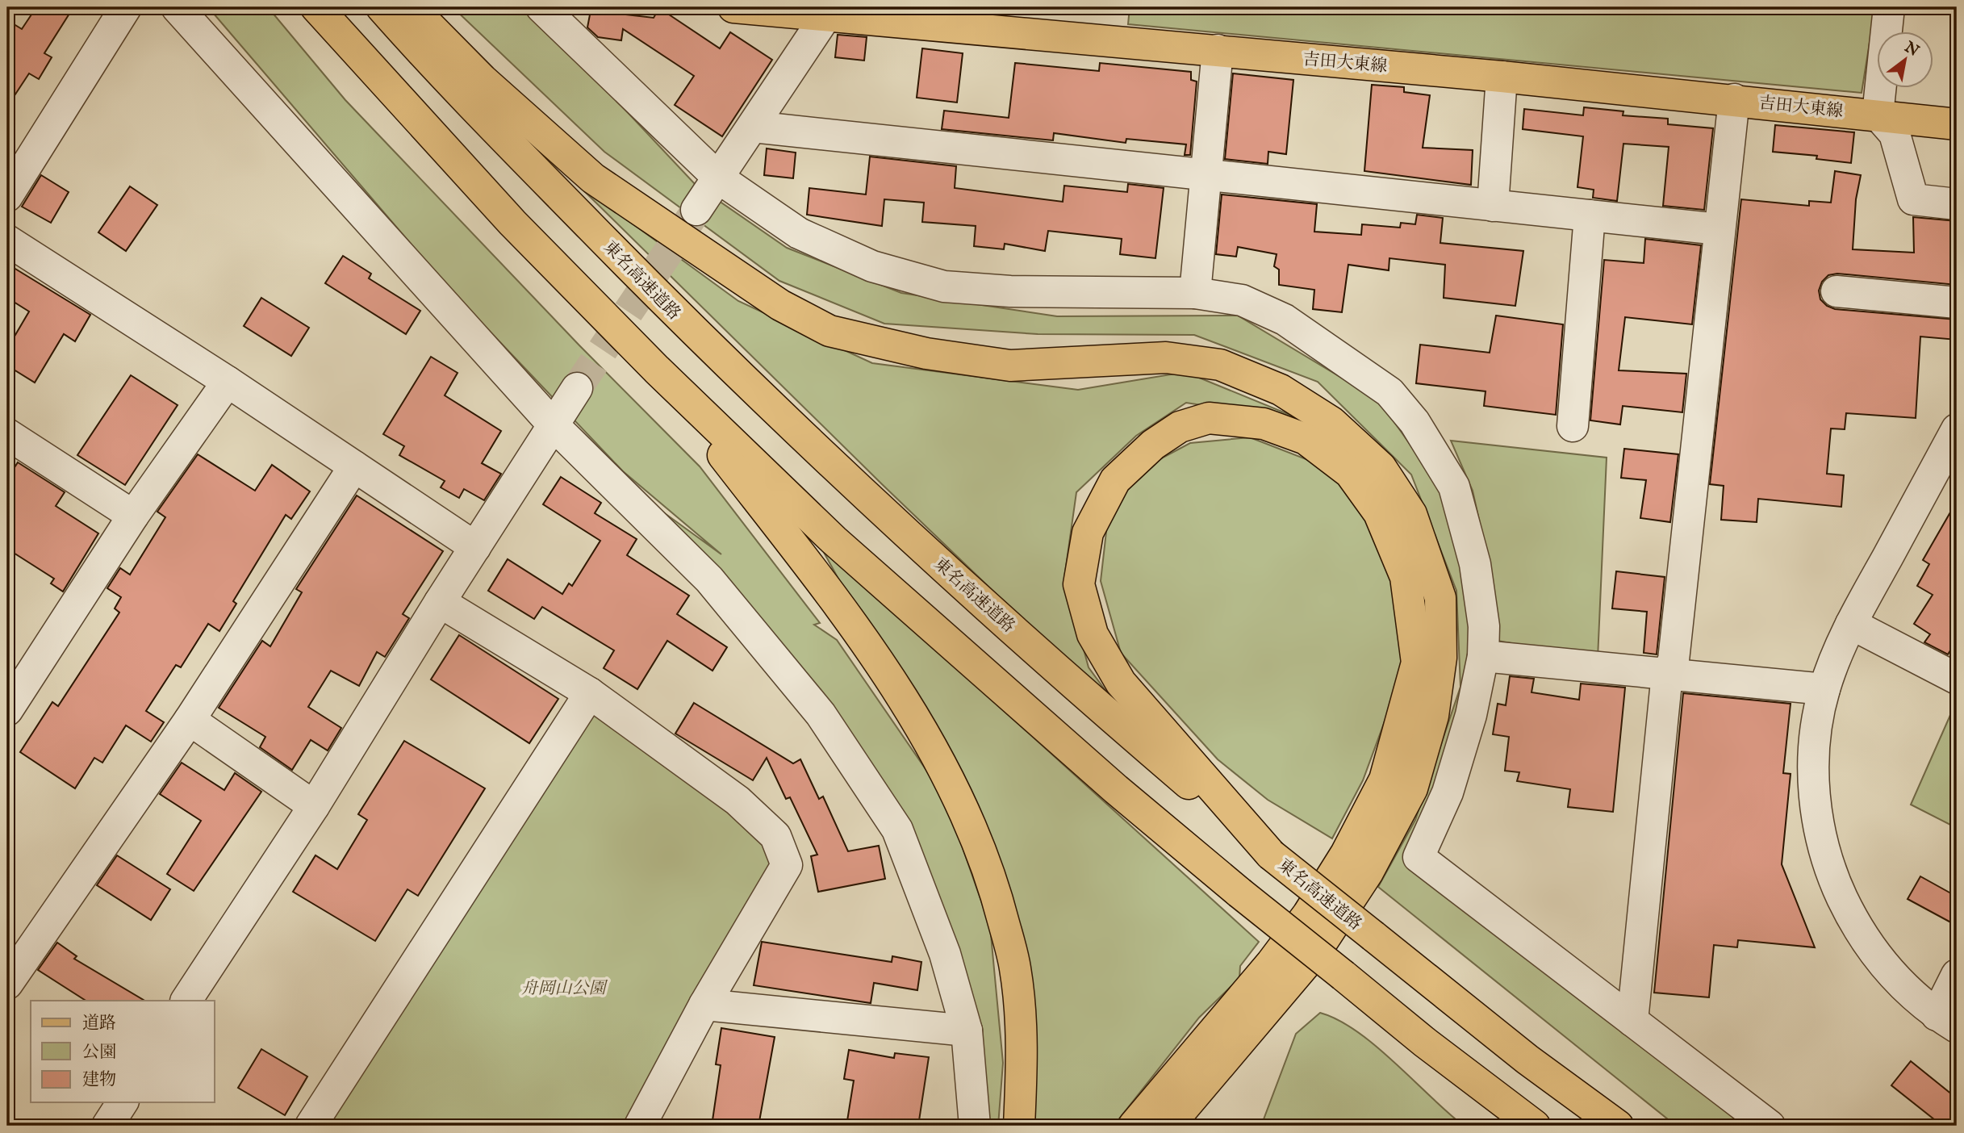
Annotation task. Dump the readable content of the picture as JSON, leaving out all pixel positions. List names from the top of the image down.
{
  "streets": {
    "main road": ["吉田大東線", "東名高速道路"]
  },
  "parks": ["舟岡山公園"],
  "legend": ["道路", "公園", "建物"],
  "north": "top right"
}
